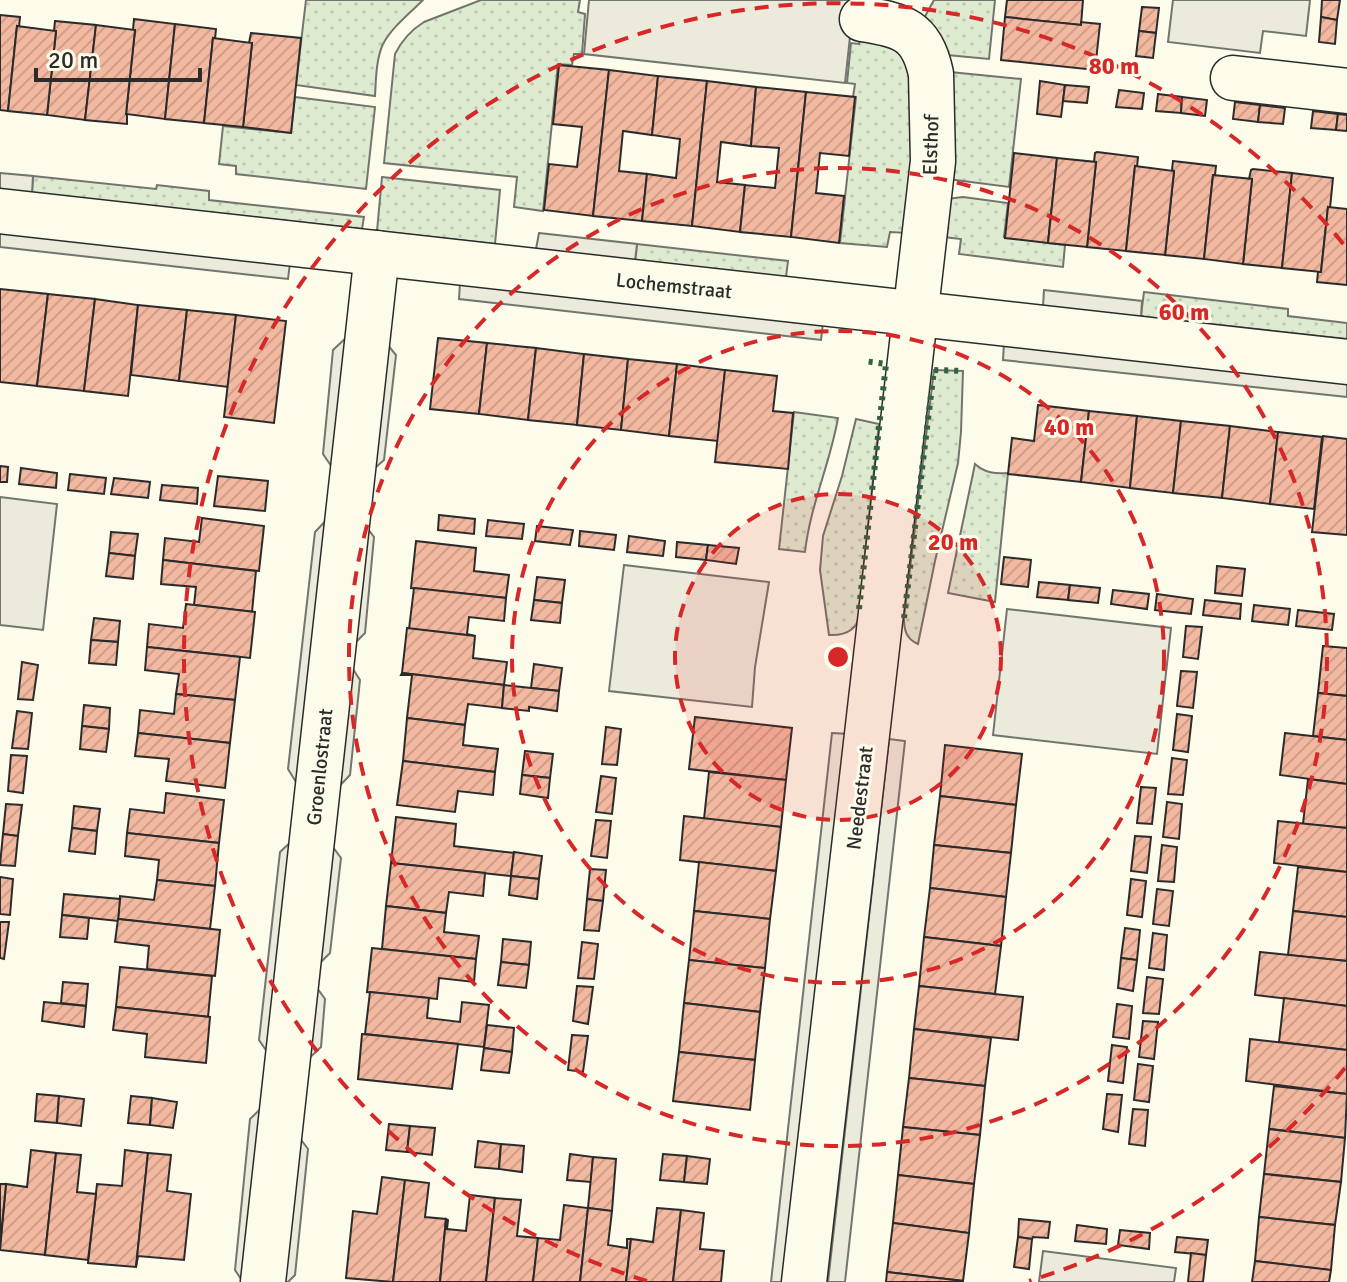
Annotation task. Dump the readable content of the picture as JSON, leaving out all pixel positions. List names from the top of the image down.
{
  "streets": {
    "street": [
      "Elsthof",
      "Lochemstraat",
      "Groenlostraat",
      "Needestraat"
    ]
  },
  "crossings": [
    ["Elsthof", "Lochemstraat"],
    ["Elsthof", "Needestraat"],
    ["Lochemstraat", "Groenlostraat"],
    ["Lochemstraat", "Needestraat"]
  ],
  "scale_bar": "20 m",
  "rings": [
    "80 m",
    "60 m",
    "40 m",
    "20 m"
  ]
}
